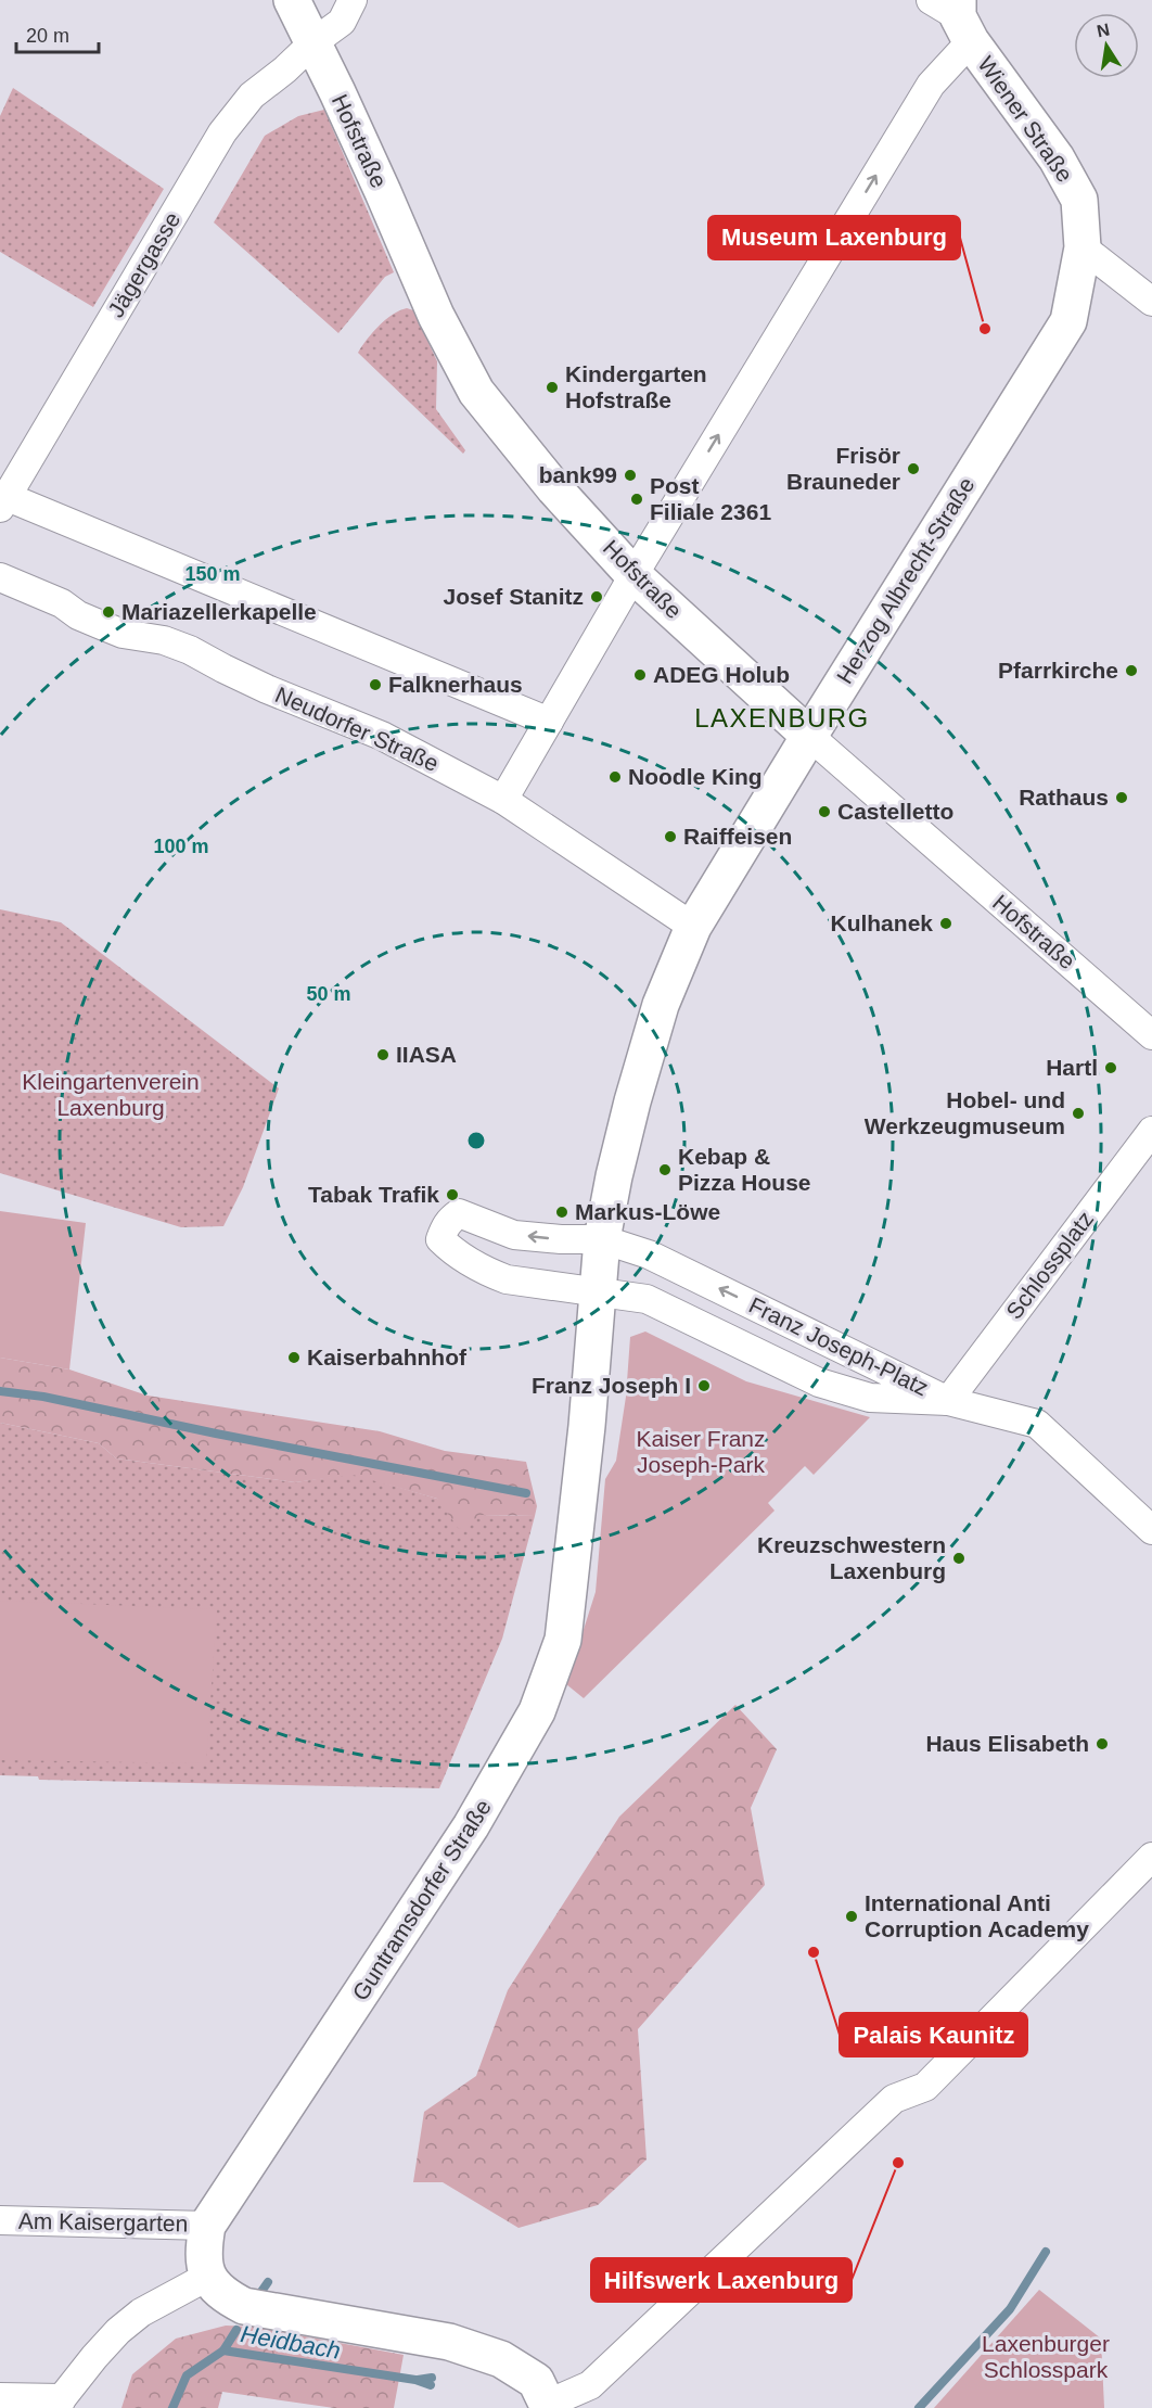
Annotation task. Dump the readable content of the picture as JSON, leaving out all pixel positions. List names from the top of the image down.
{
  "streets": {
    "main road": [
      "Wiener Straße",
      "Hofstraße",
      "Herzog Albrecht-Straße",
      "Guntramsdorfer Straße"
    ],
    "street": [
      "Jägergasse",
      "Neudorfer Straße",
      "Schlossplatz",
      "Franz Joseph-Platz",
      "Am Kaisergarten"
    ]
  },
  "crossings": [
    ["Wiener Straße", "Herzog Albrecht-Straße"],
    ["Hofstraße", "Jägergasse"],
    ["Hofstraße", "Herzog Albrecht-Straße"],
    ["Herzog Albrecht-Straße", "Neudorfer Straße"],
    ["Herzog Albrecht-Straße", "Franz Joseph-Platz"],
    ["Schlossplatz", "Franz Joseph-Platz"],
    ["Franz Joseph-Platz", "Guntramsdorfer Straße"],
    ["Guntramsdorfer Straße", "Am Kaisergarten"]
  ],
  "districts": ["LAXENBURG"],
  "water": ["Heidbach"],
  "parks": ["Kleingartenverein Laxenburg", "Kaiser Franz Joseph-Park", "Laxenburger Schlosspark"],
  "places": [
    "Museum Laxenburg",
    "Kindergarten Hofstraße",
    "Frisör Brauneder",
    "bank99",
    "Post Filiale 2361",
    "Josef Stanitz",
    "Mariazellerkapelle",
    "Pfarrkirche",
    "ADEG Holub",
    "Falknerhaus",
    "Noodle King",
    "Rathaus",
    "Castelletto",
    "Raiffeisen",
    "Kulhanek",
    "IIASA",
    "Hartl",
    "Hobel- und Werkzeugmuseum",
    "Kebap & Pizza House",
    "Tabak Trafik",
    "Markus-Löwe",
    "Kaiserbahnhof",
    "Franz Joseph I",
    "Kreuzschwestern Laxenburg",
    "Haus Elisabeth",
    "International Anti Corruption Academy",
    "Palais Kaunitz",
    "Hilfswerk Laxenburg"
  ],
  "scale_bar": "20 m",
  "north": "top",
  "rings": ["150 m", "100 m", "50 m"]
}
